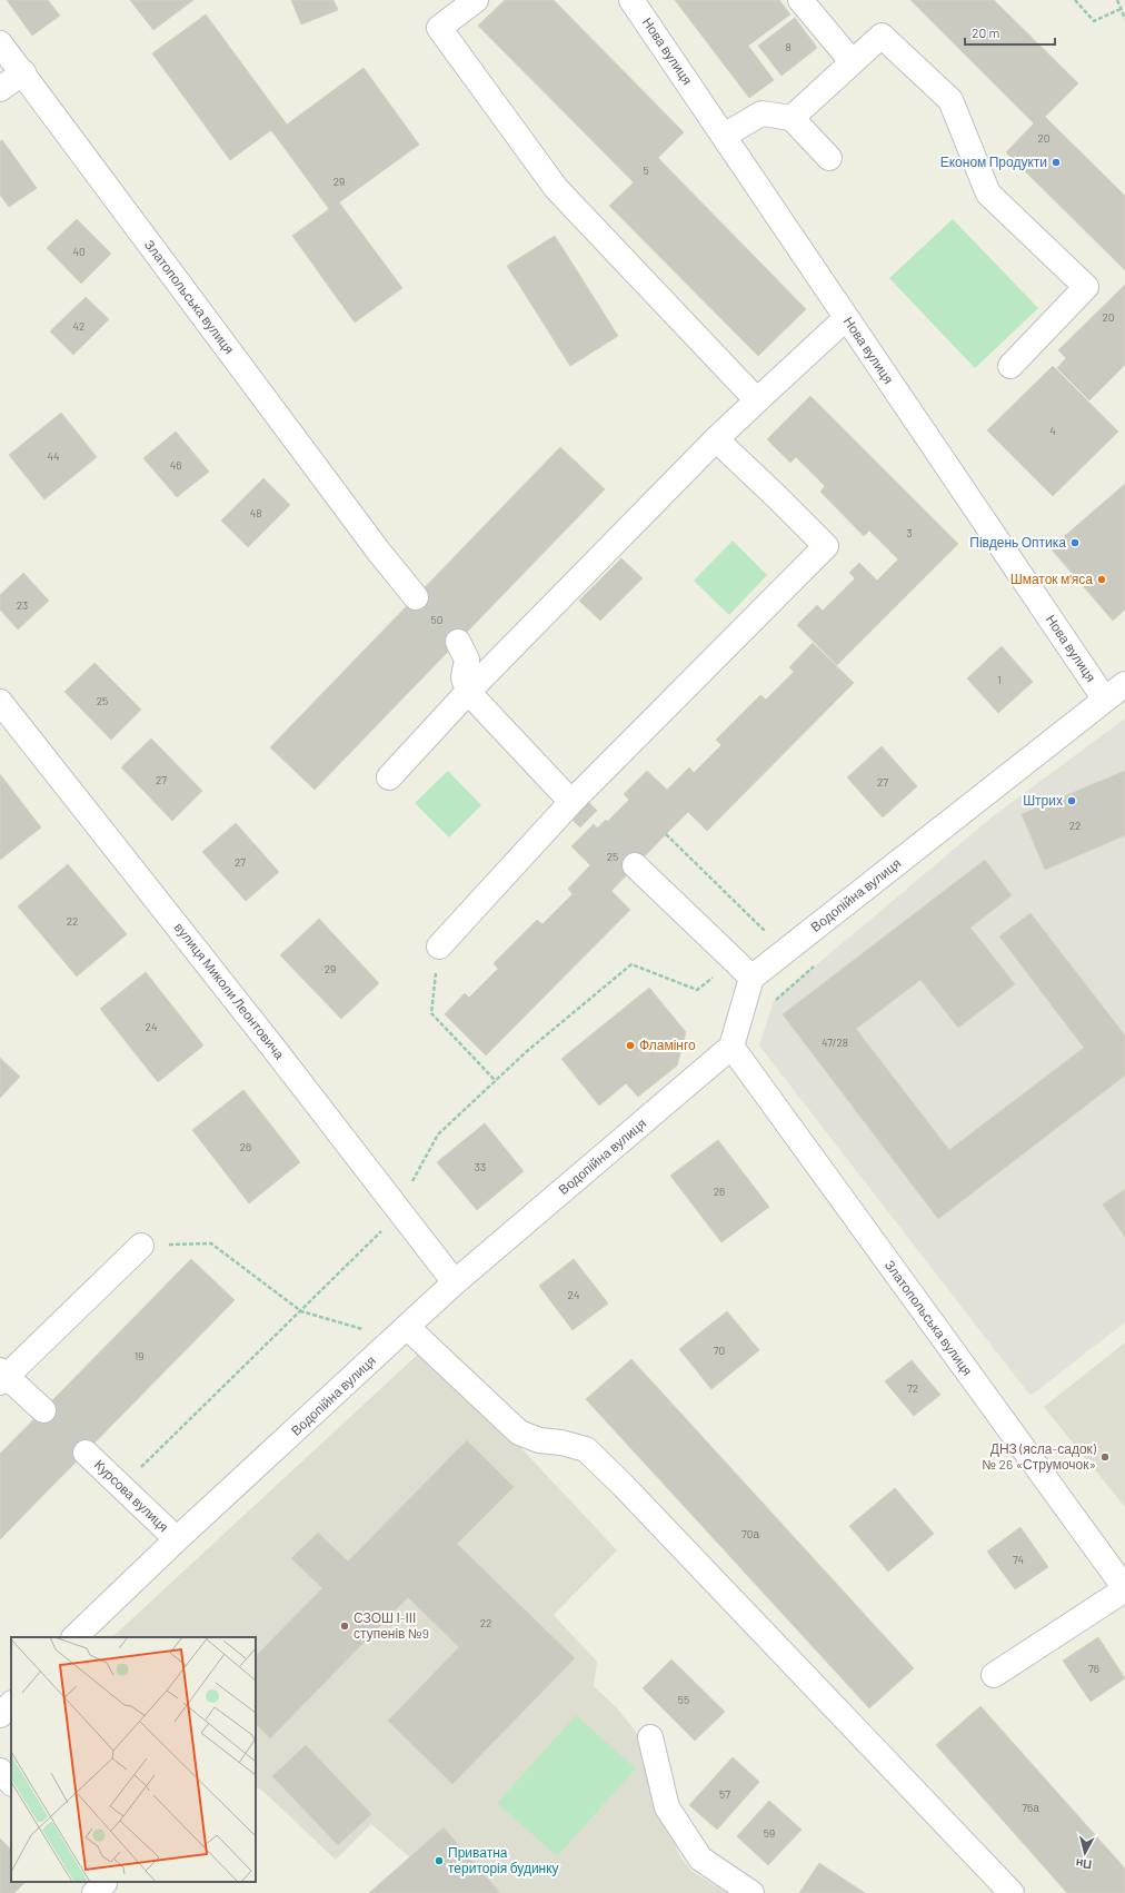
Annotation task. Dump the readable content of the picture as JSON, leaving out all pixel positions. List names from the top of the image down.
{
  "streets": {
    "street": [
      "Нова вулиця",
      "Златопольська вулиця",
      "Водопійна вулиця",
      "вулиця Миколи Леонтовича",
      "Курсова вулиця"
    ]
  },
  "crossings": [
    ["Нова вулиця", "Водопійна вулиця"],
    ["Златопольська вулиця", "Водопійна вулиця"],
    ["Водопійна вулиця", "вулиця Миколи Леонтовича"],
    ["Водопійна вулиця", "Курсова вулиця"]
  ],
  "places": [
    "Економ Продукти",
    "Південь Оптика",
    "Шматок м'яса",
    "Штрих",
    "Фламінго",
    "ДНЗ (ясла-садок) № 26 «Струмочок»",
    "СЗОШ І-ІІІ ступенів №9",
    "Приватна територія будинку"
  ],
  "house_numbers": [
    "8",
    "20",
    "5",
    "29",
    "40",
    "20",
    "42",
    "4",
    "44",
    "46",
    "48",
    "3",
    "23",
    "50",
    "1",
    "25",
    "27",
    "27",
    "22",
    "25",
    "27",
    "22",
    "29",
    "24",
    "47/28",
    "26",
    "33",
    "26",
    "24",
    "70",
    "19",
    "72",
    "70а",
    "74",
    "22",
    "76",
    "55",
    "57",
    "76а",
    "59"
  ],
  "scale_bar": "20 m",
  "north": "bottom"
}
